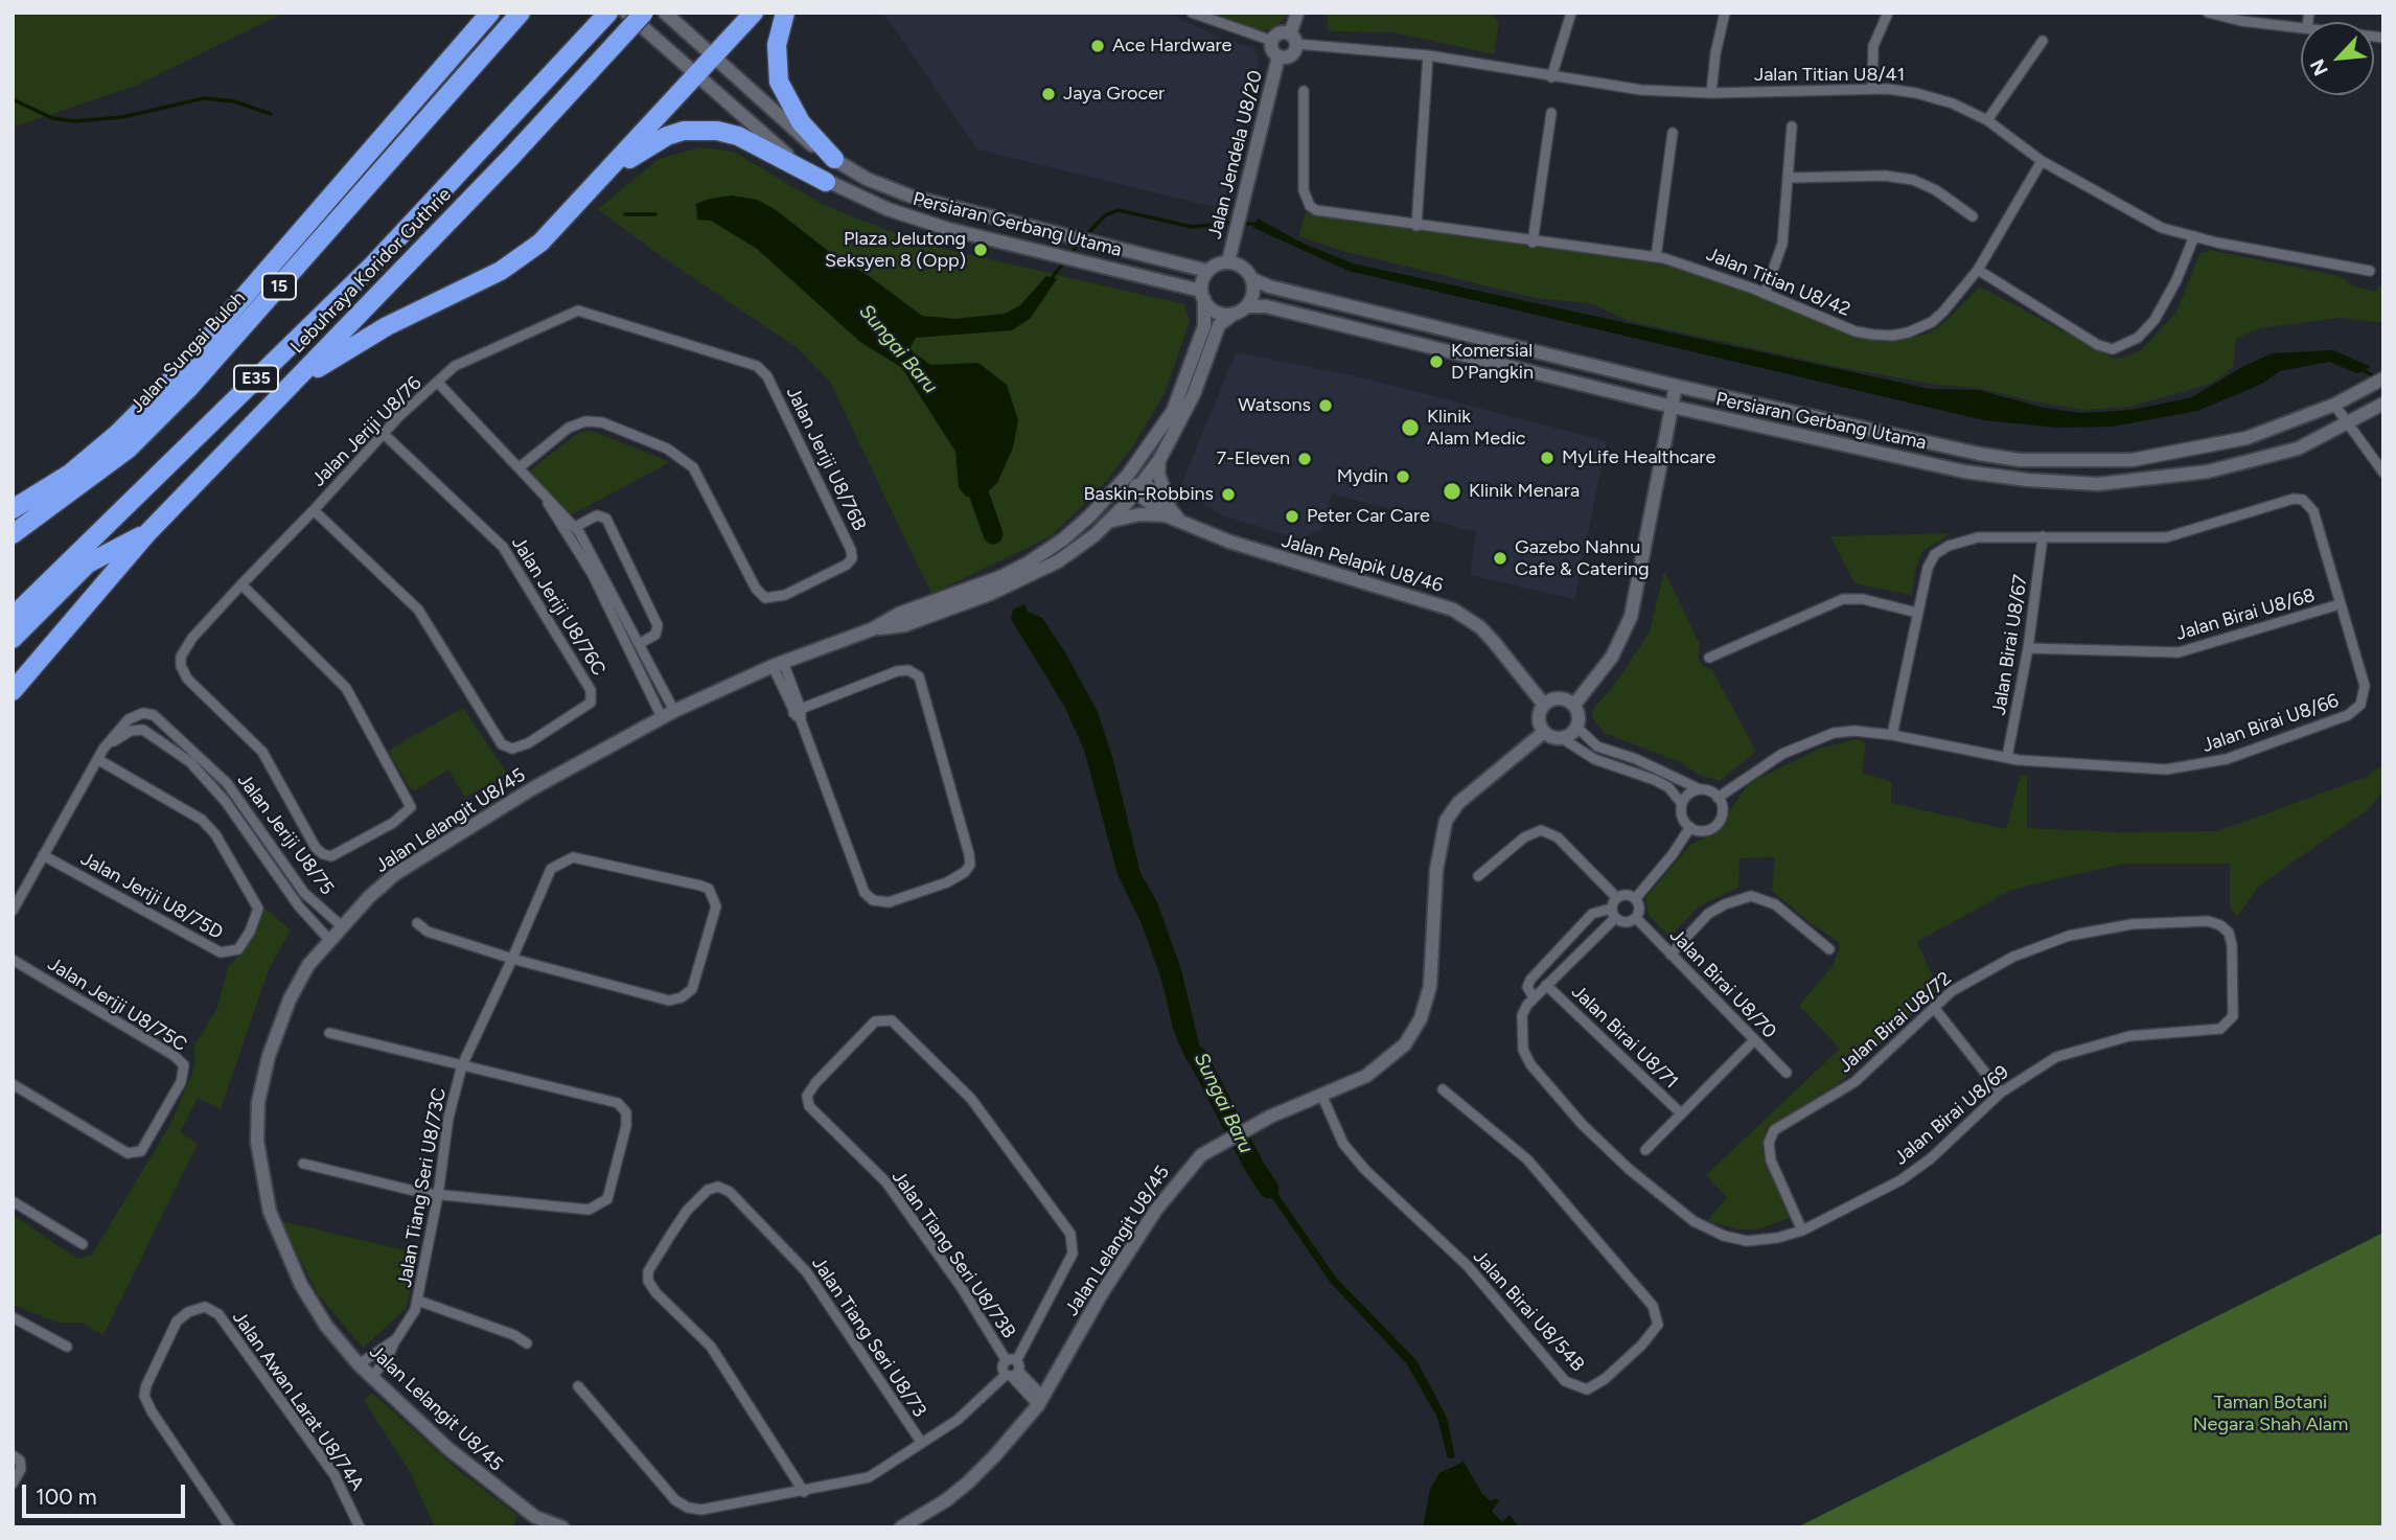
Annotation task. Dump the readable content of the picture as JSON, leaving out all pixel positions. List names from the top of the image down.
{
  "streets": {
    "highway": [
      "Lebuhraya Koridor Guthrie",
      "15",
      "Jalan Sungai Buloh",
      "E35"
    ],
    "street": [
      "Jalan Titian U8/41",
      "Jalan Jendela U8/20",
      "Persiaran Gerbang Utama",
      "Jalan Titian U8/42",
      "Jalan Jeriji U8/76",
      "Jalan Jeriji U8/76B",
      "Jalan Pelapik U8/46",
      "Jalan Jeriji U8/76C",
      "Jalan Birai U8/68",
      "Jalan Birai U8/67",
      "Jalan Birai U8/66",
      "Jalan Lelangit U8/45",
      "Jalan Jeriji U8/75",
      "Jalan Jeriji U8/75D",
      "Jalan Birai U8/70",
      "Jalan Jeriji U8/75C",
      "Jalan Birai U8/72",
      "Jalan Birai U8/71",
      "Jalan Birai U8/69",
      "Jalan Tiang Seri U8/73C",
      "Jalan Tiang Seri U8/73B",
      "Jalan Birai U8/54B",
      "Jalan Tiang Seri U8/73",
      "Jalan Awan Larat U8/74A"
    ]
  },
  "crossings": [
    ["Jalan Titian U8/41", "Jalan Jendela U8/20"],
    ["Jalan Titian U8/41", "Jalan Titian U8/42"],
    ["Jalan Jendela U8/20", "Persiaran Gerbang Utama"],
    ["Jalan Jendela U8/20", "Jalan Lelangit U8/45"],
    ["Persiaran Gerbang Utama", "Lebuhraya Koridor Guthrie"],
    ["Persiaran Gerbang Utama", "Jalan Lelangit U8/45"],
    ["Jalan Jeriji U8/76", "Jalan Jeriji U8/76B"],
    ["Jalan Jeriji U8/76", "Jalan Jeriji U8/76C"],
    ["Jalan Jeriji U8/76", "Jalan Lelangit U8/45"],
    ["Jalan Pelapik U8/46", "Jalan Lelangit U8/45"],
    ["Jalan Birai U8/68", "Jalan Birai U8/67"],
    ["Jalan Birai U8/68", "Jalan Birai U8/66"],
    ["Jalan Birai U8/67", "Jalan Birai U8/66"],
    ["Jalan Lelangit U8/45", "Jalan Jeriji U8/75"],
    ["Jalan Lelangit U8/45", "Jalan Tiang Seri U8/73C"],
    ["Jalan Lelangit U8/45", "Jalan Tiang Seri U8/73B"],
    ["Jalan Lelangit U8/45", "Jalan Birai U8/54B"],
    ["Jalan Jeriji U8/75", "Jalan Jeriji U8/75D"],
    ["Jalan Birai U8/70", "Jalan Birai U8/71"],
    ["Jalan Birai U8/70", "Jalan Birai U8/69"],
    ["Jalan Birai U8/72", "Jalan Birai U8/69"],
    ["Jalan Birai U8/71", "Jalan Birai U8/69"],
    ["Jalan Tiang Seri U8/73B", "Jalan Tiang Seri U8/73"]
  ],
  "water": ["Sungai Baru"],
  "parks": ["Taman Botani Negara Shah Alam"],
  "places": [
    "Ace Hardware",
    "Jaya Grocer",
    "Plaza Jelutong Seksyen 8 (Opp)",
    "Komersial D'Pangkin",
    "Watsons",
    "Klinik Alam Medic",
    "MyLife Healthcare",
    "7-Eleven",
    "Mydin",
    "Klinik Menara",
    "Baskin-Robbins",
    "Peter Car Care",
    "Gazebo Nahnu Cafe & Catering"
  ],
  "scale_bar": "100 m",
  "north": "bottom left"
}
